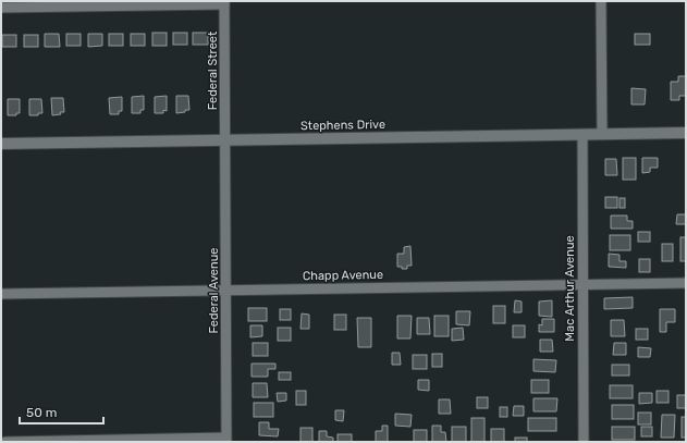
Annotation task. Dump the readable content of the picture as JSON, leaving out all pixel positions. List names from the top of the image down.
{
  "streets": {
    "street": [
      "Federal Street",
      "Stephens Drive",
      "Chapp Avenue",
      "Mac Arthur Avenue",
      "Federal Avenue"
    ]
  },
  "crossings": [
    ["Federal Street", "Stephens Drive"],
    ["Federal Street", "Federal Avenue"],
    ["Stephens Drive", "Mac Arthur Avenue"],
    ["Stephens Drive", "Federal Avenue"],
    ["Chapp Avenue", "Mac Arthur Avenue"],
    ["Chapp Avenue", "Federal Avenue"]
  ],
  "scale_bar": "50 m"
}
